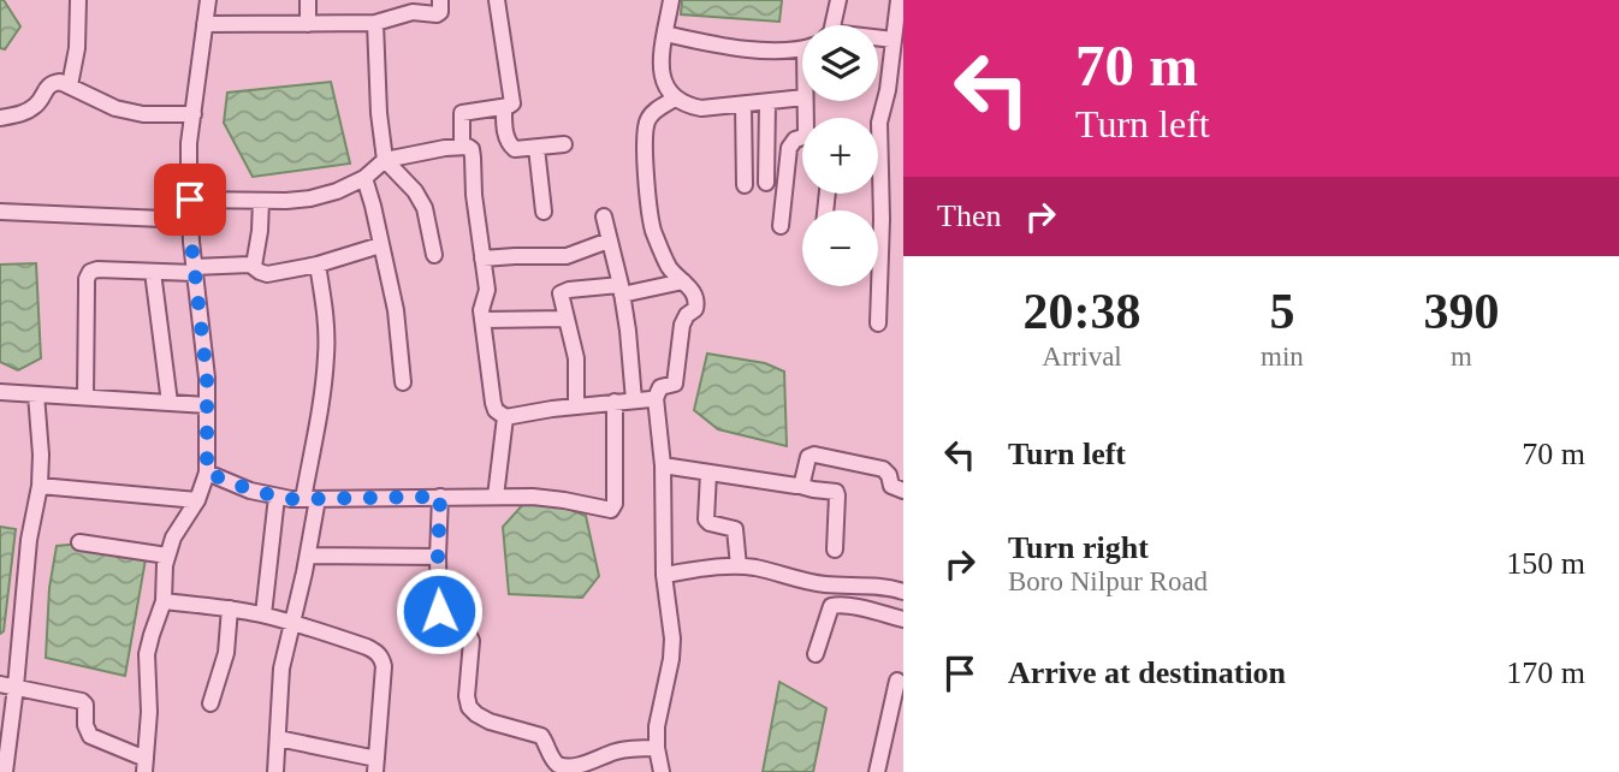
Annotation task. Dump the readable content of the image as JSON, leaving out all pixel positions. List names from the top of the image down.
{
  "page": {
    "turn": ["70 m", "Turn left"],
    "map_buttons": ["+", "−"],
    "then": "Then",
    "eta": [
      "20:38",
      "Arrival",
      "5",
      "min",
      "390",
      "m"
    ],
    "list": [
      {
        "name": "Turn left",
        "value": "70 m"
      },
      {
        "name": "Turn right",
        "note": "Boro Nilpur Road",
        "value": "150 m"
      },
      {
        "name": "Arrive at destination",
        "value": "170 m"
      }
    ]
  }
}
